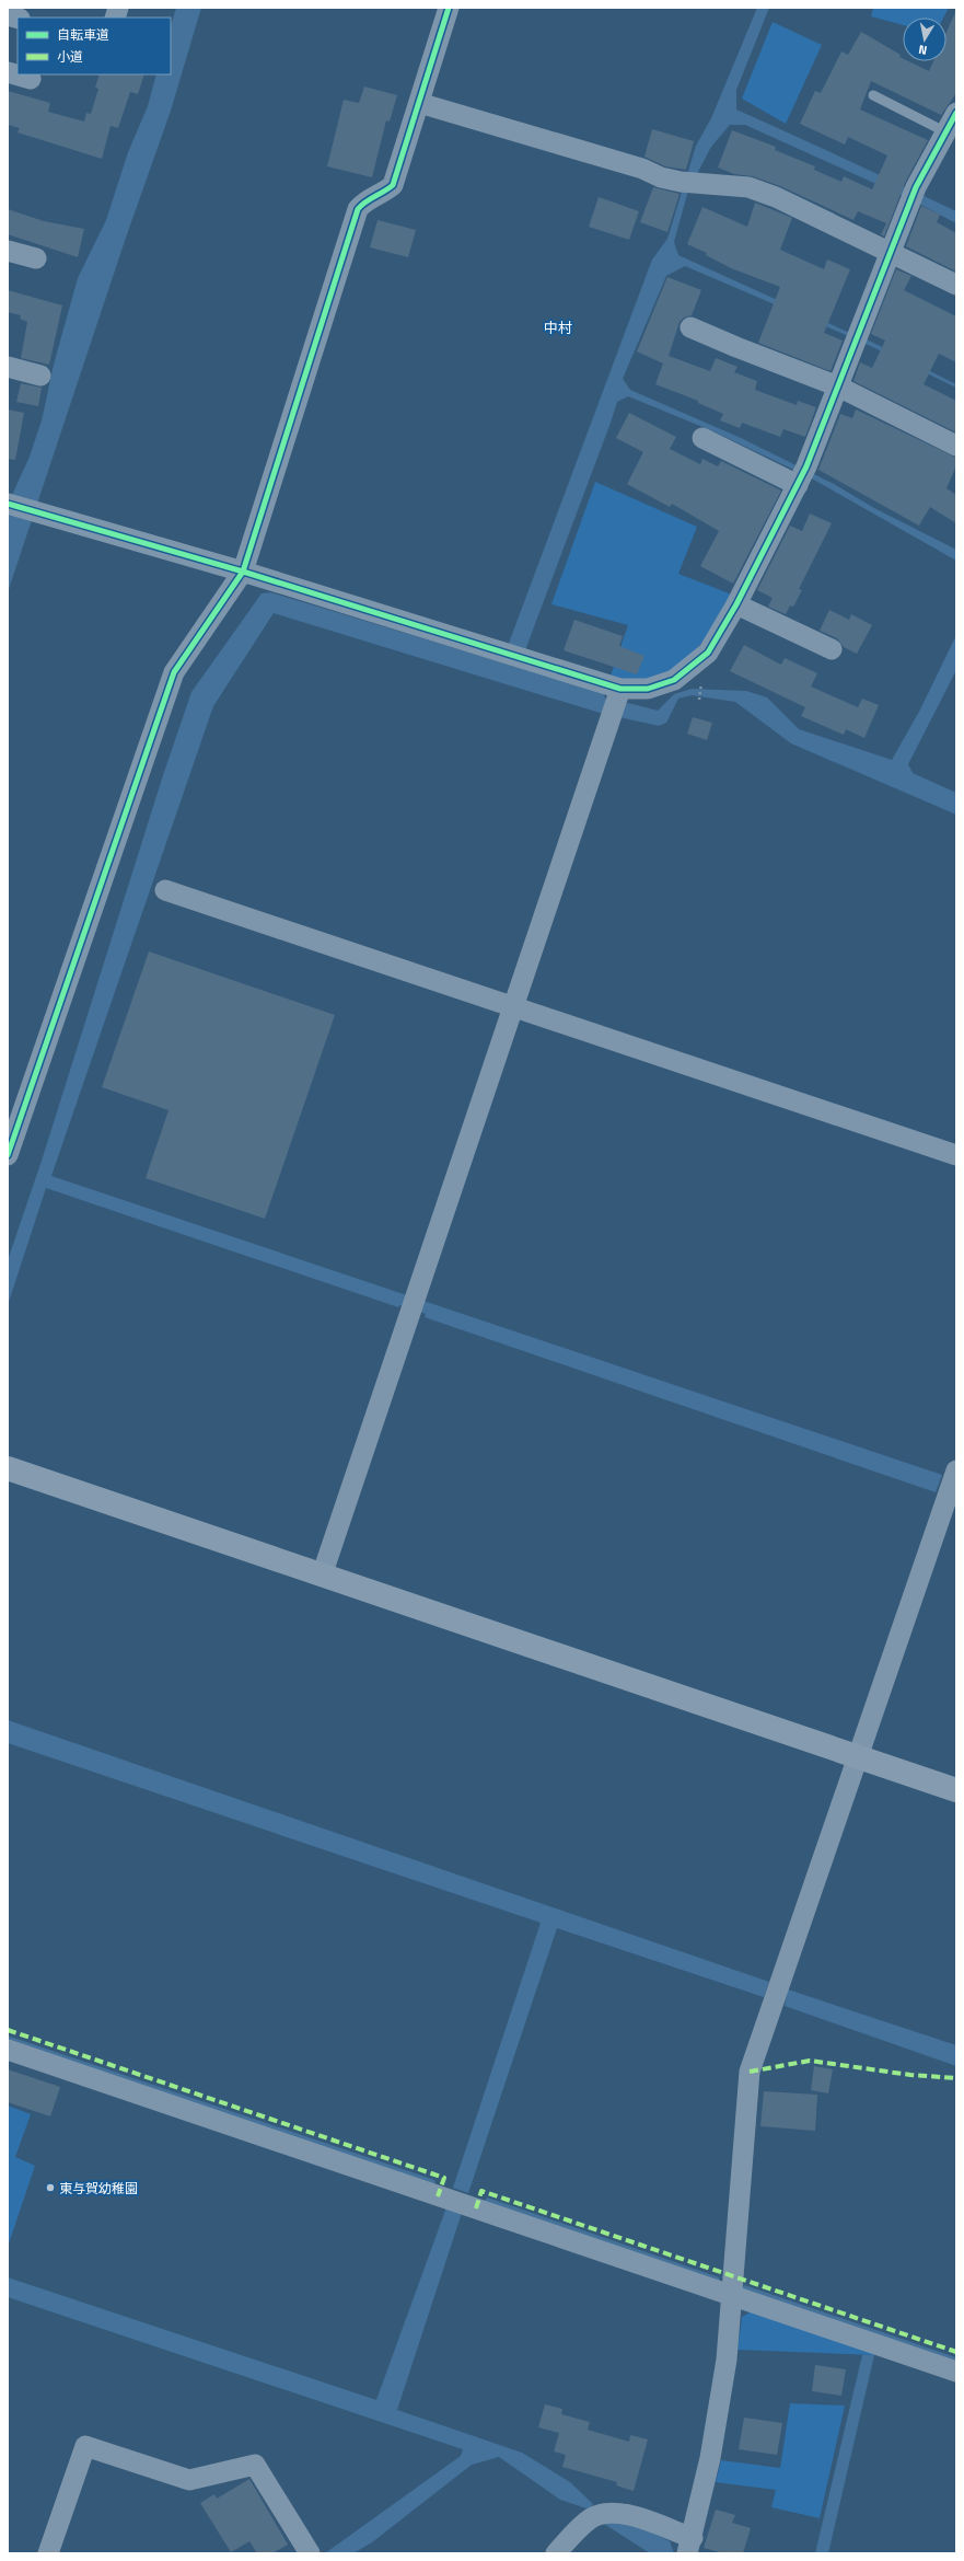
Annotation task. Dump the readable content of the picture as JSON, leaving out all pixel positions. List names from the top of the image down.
{
  "districts": ["中村"],
  "places": ["東与賀幼稚園"],
  "legend": ["自転車道", "小道"],
  "north": "bottom"
}
